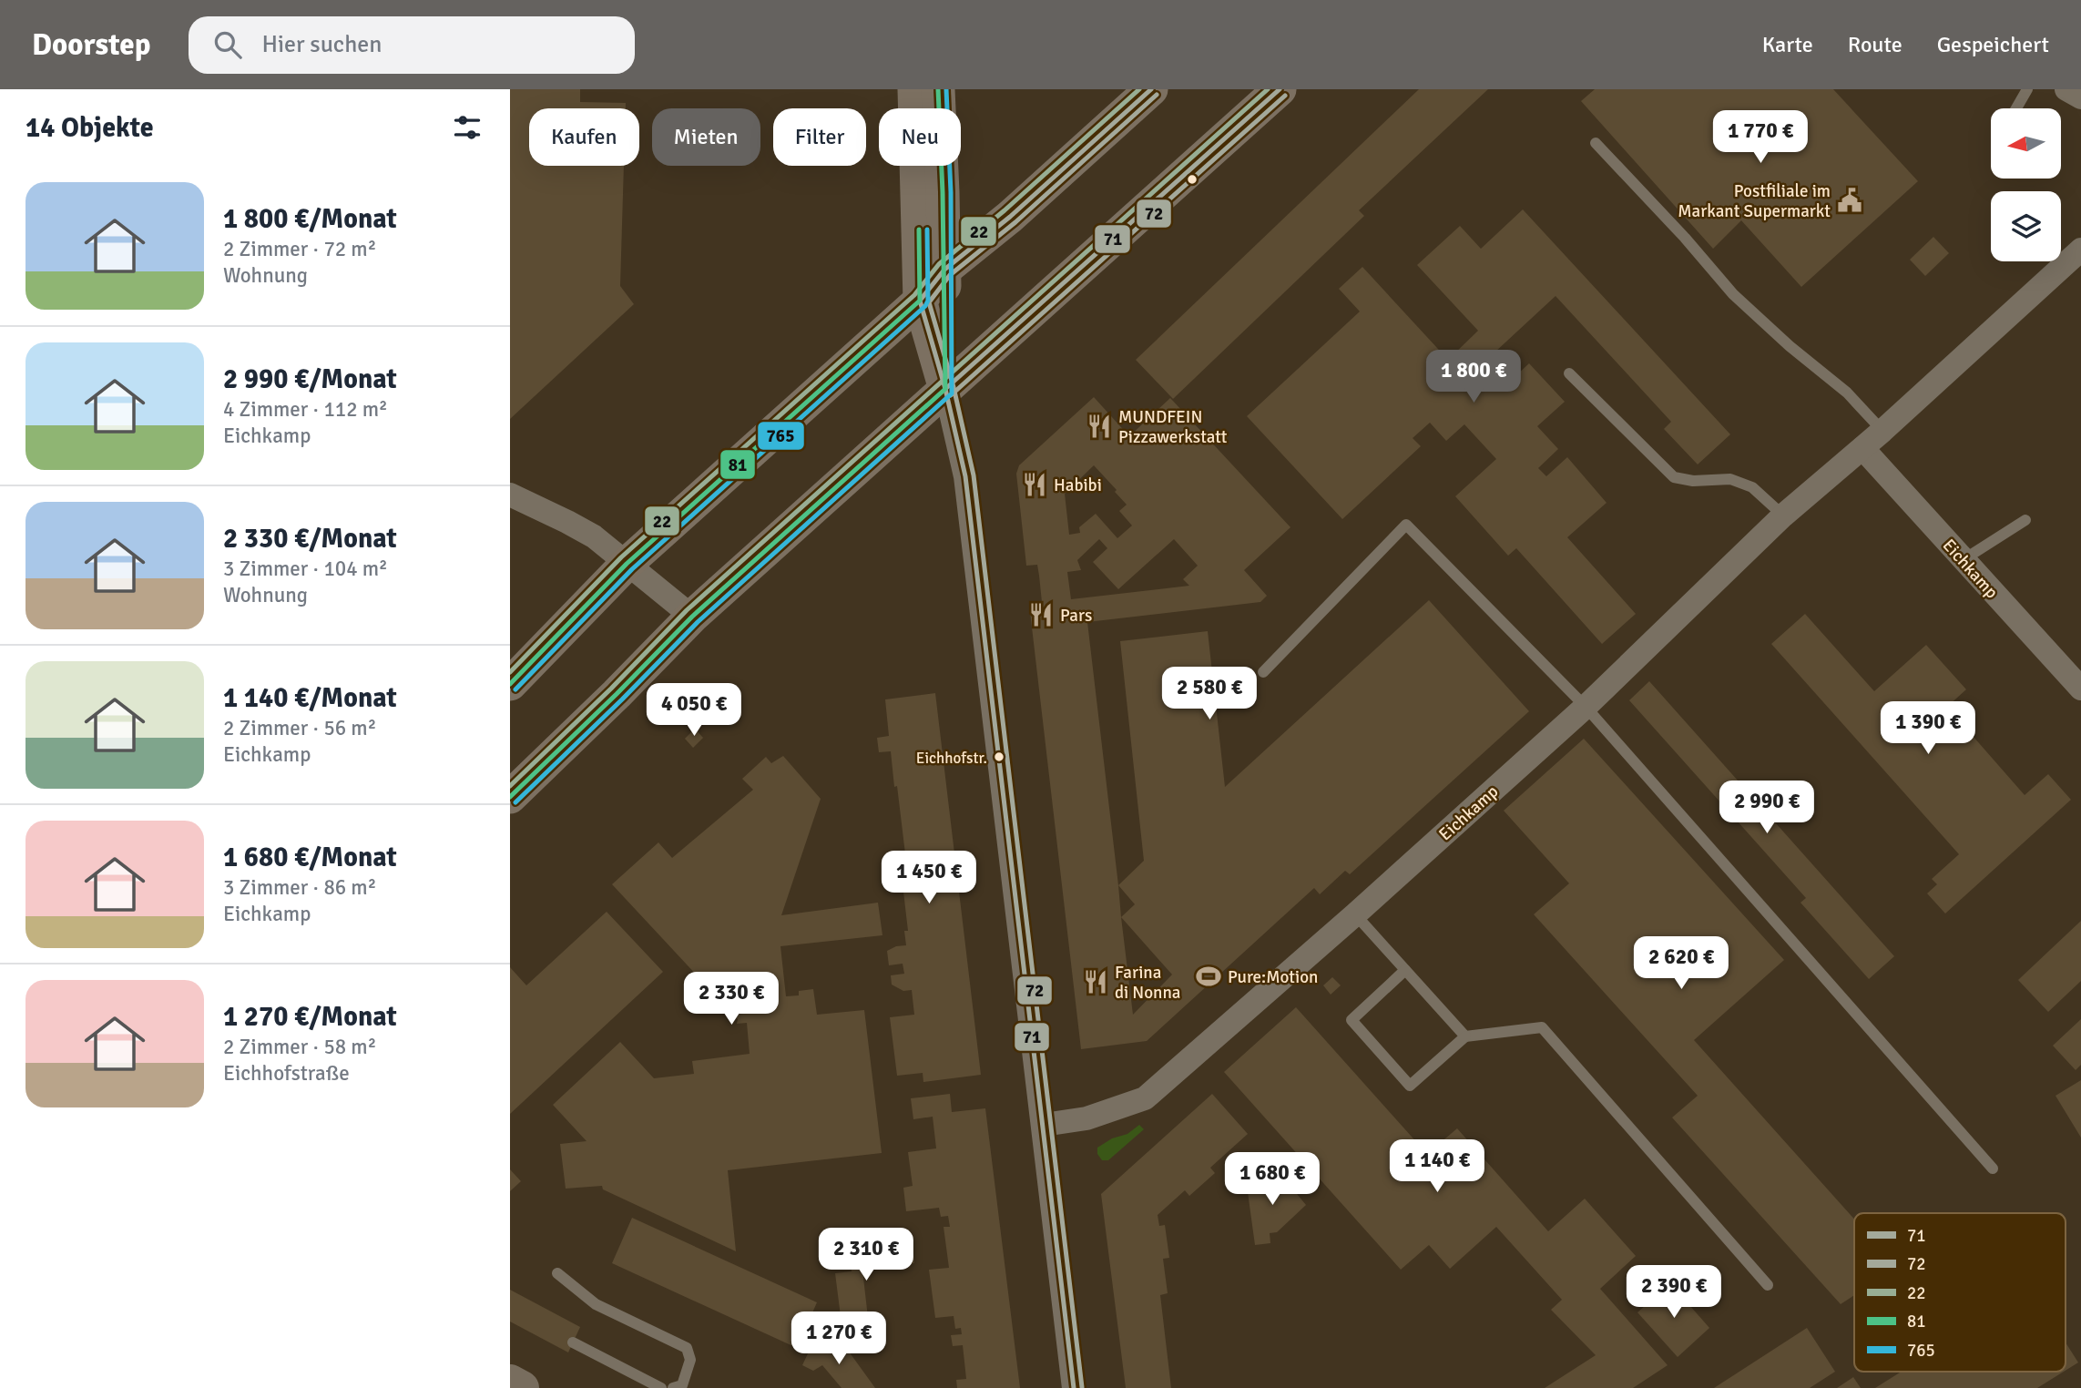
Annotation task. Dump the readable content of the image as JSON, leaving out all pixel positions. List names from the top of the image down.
{
  "streets": {
    "street": ["Eichkamp"]
  },
  "places": {
    "public building": ["Postfiliale im Markant Supermarkt"],
    "restaurant": [
      "MUNDFEIN Pizzawerkstatt",
      "Habibi",
      "Pars",
      "Farina di Nonna"
    ],
    "other": ["Eichhofstr."],
    "sports": ["Pure:Motion"]
  },
  "lines": [
    "transit line 71",
    "transit line 22",
    "transit line 81",
    "transit line 765",
    "transit line 72"
  ],
  "legend": [
    "71",
    "72",
    "22",
    "81",
    "765"
  ],
  "north": "left",
  "page": {
    "header": "Doorstep",
    "search": "Hier suchen",
    "nav": ["Karte", "Route", "Gespeichert"],
    "heading": "14 Objekte",
    "chip": [
      "Kaufen",
      "Mieten",
      "Filter",
      "Neu"
    ],
    "price": [
      "1 770 €",
      "1 800 €",
      "2 580 €",
      "4 050 €",
      "1 390 €",
      "2 990 €",
      "1 450 €",
      "2 620 €",
      "2 330 €",
      "1 140 €",
      "1 680 €",
      "2 310 €",
      "2 390 €",
      "1 270 €"
    ],
    "list": [
      {
        "name": "1 800 €/Monat",
        "note": "2 Zimmer · 72 m² · Wohnung"
      },
      {
        "name": "2 990 €/Monat",
        "note": "4 Zimmer · 112 m² · Eichkamp"
      },
      {
        "name": "2 330 €/Monat",
        "note": "3 Zimmer · 104 m² · Wohnung"
      },
      {
        "name": "1 140 €/Monat",
        "note": "2 Zimmer · 56 m² · Eichkamp"
      },
      {
        "name": "1 680 €/Monat",
        "note": "3 Zimmer · 86 m² · Eichkamp"
      },
      {
        "name": "1 270 €/Monat",
        "note": "2 Zimmer · 58 m² · Eichhofstraße"
      }
    ]
  }
}
